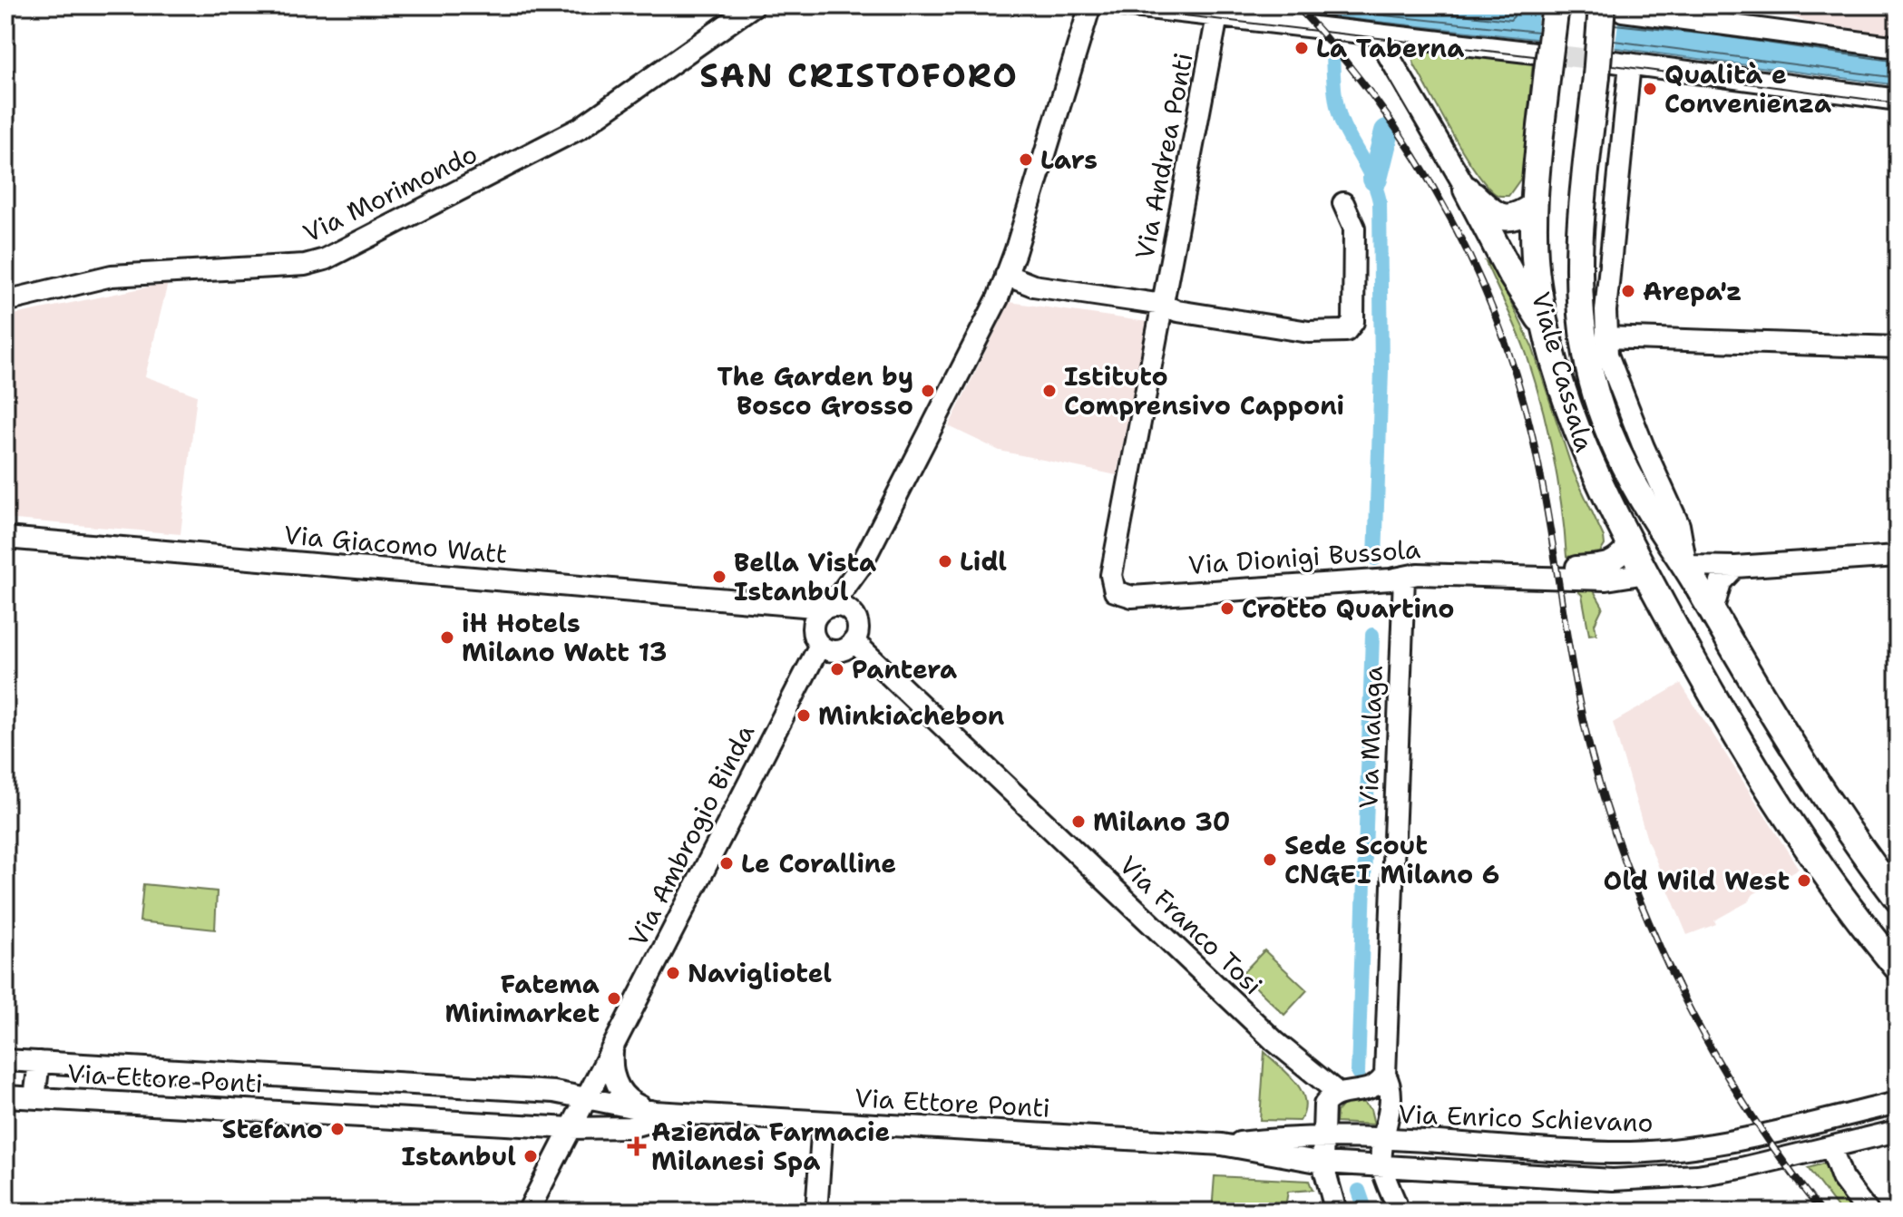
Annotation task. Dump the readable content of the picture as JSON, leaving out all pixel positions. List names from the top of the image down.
{
  "streets": {
    "main road": ["Viale Cassala"],
    "street": [
      "Via Andrea Ponti",
      "Via Morimondo",
      "Via Giacomo Watt",
      "Via Dionigi Bussola",
      "Via Malaga",
      "Via Ambrogio Binda",
      "Via Franco Tosi",
      "Via Ettore Ponti",
      "Via Enrico Schievano"
    ]
  },
  "crossings": [
    ["Via Andrea Ponti", "Via Dionigi Bussola"],
    ["Viale Cassala", "Via Dionigi Bussola"],
    ["Via Giacomo Watt", "Via Ambrogio Binda"],
    ["Via Giacomo Watt", "Via Franco Tosi"],
    ["Via Dionigi Bussola", "Via Malaga"],
    ["Via Malaga", "Via Enrico Schievano"],
    ["Via Ambrogio Binda", "Via Franco Tosi"],
    ["Via Ambrogio Binda", "Via Ettore Ponti"],
    ["Via Ettore Ponti", "Via Enrico Schievano"]
  ],
  "districts": ["SAN CRISTOFORO"],
  "places": {
    "other": [
      "La Taberna",
      "Qualità e Convenienza",
      "Lars",
      "Arepa'z",
      "The Garden by Bosco Grosso",
      "Istituto Comprensivo Capponi",
      "Lidl",
      "Bella Vista Istanbul",
      "Crotto Quartino",
      "iH Hotels Milano Watt 13",
      "Pantera",
      "Minkiachebon",
      "Milano 30",
      "Sede Scout CNGEI Milano 6",
      "Le Coralline",
      "Old Wild West",
      "Navigliotel",
      "Fatema Minimarket",
      "Stefano",
      "Istanbul"
    ],
    "health": ["Azienda Farmacie Milanesi Spa"]
  }
}
